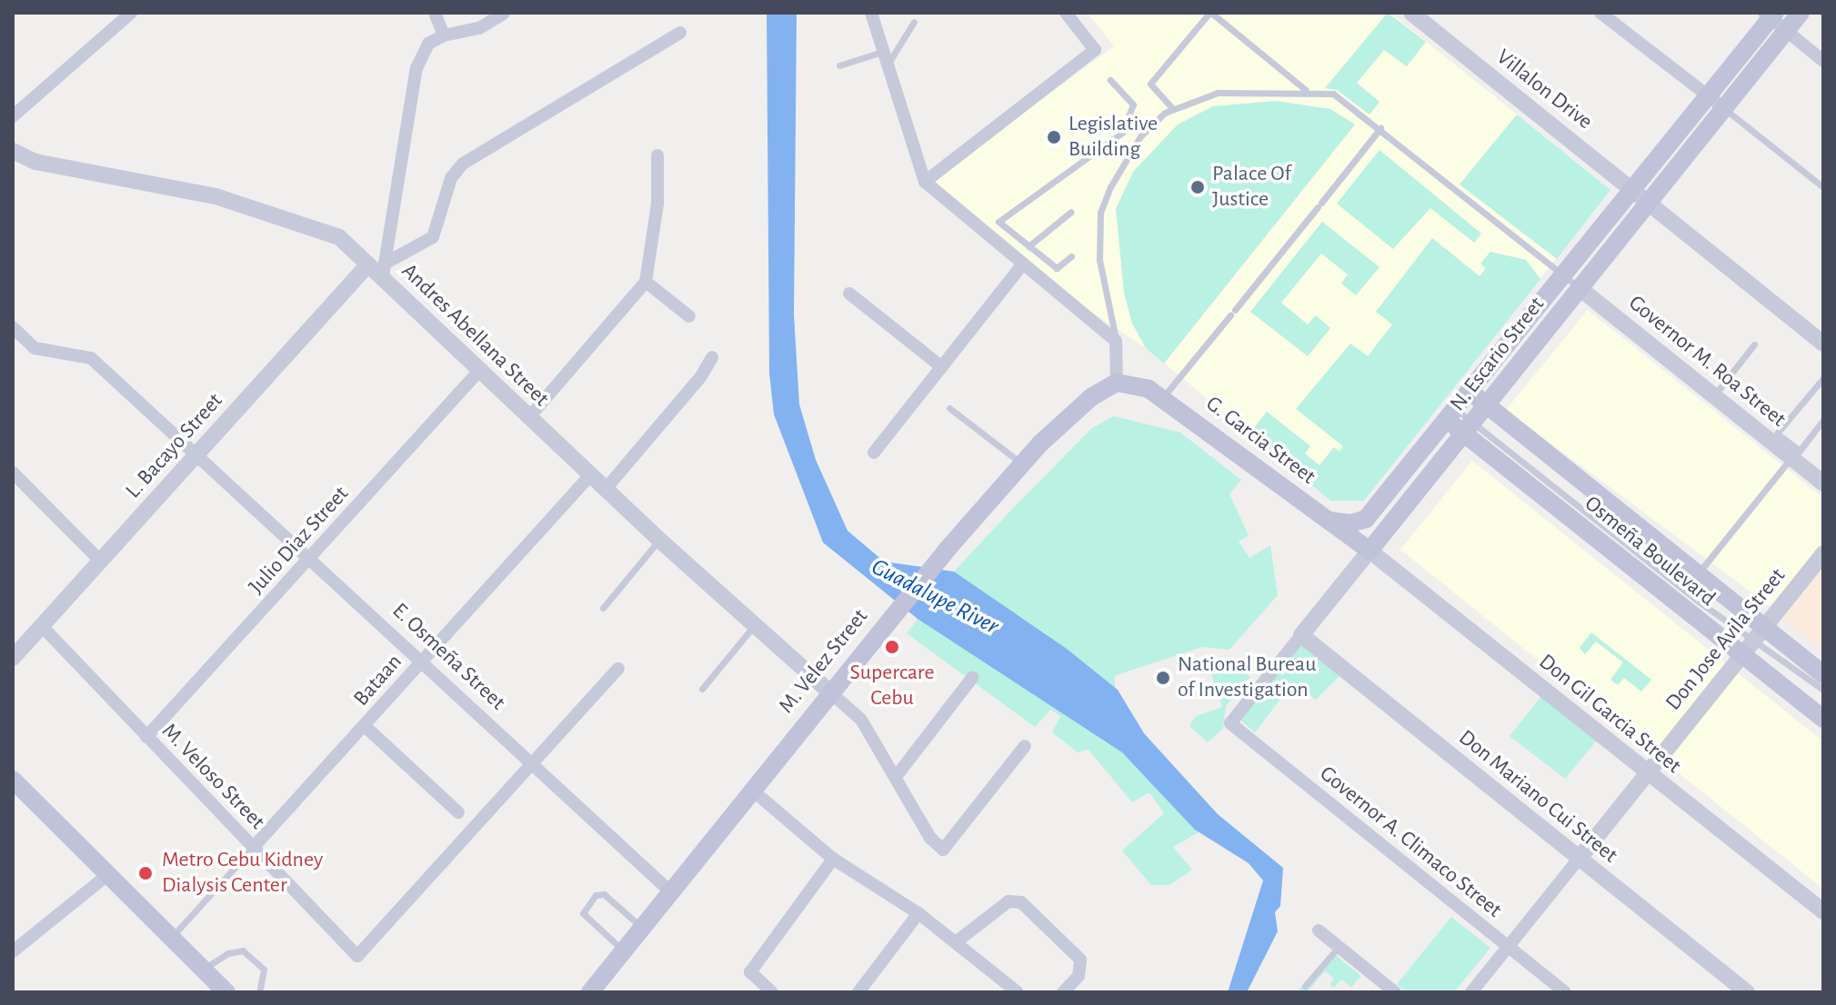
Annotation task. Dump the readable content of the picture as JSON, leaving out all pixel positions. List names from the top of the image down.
{
  "streets": {
    "main road": [
      "N. Escario Street",
      "G. Garcia Street",
      "Osmeña Boulevard",
      "M. Velez Street"
    ],
    "street": [
      "Villalon Drive",
      "Andres Abellana Street",
      "Governor M. Roa Street",
      "L. Bacayo Street",
      "Julio Diaz Street",
      "Don Jose Avila Street",
      "E. Osmeña Street",
      "Bataan",
      "Don Gil Garcia Street",
      "M. Veloso Street",
      "Don Mariano Cui Street",
      "Governor A. Climaco Street"
    ]
  },
  "crossings": [
    ["Villalon Drive", "N. Escario Street"],
    ["Andres Abellana Street", "L. Bacayo Street"],
    ["Andres Abellana Street", "Julio Diaz Street"],
    ["Andres Abellana Street", "M. Velez Street"],
    ["Andres Abellana Street", "Bataan"],
    ["N. Escario Street", "Governor M. Roa Street"],
    ["N. Escario Street", "G. Garcia Street"],
    ["N. Escario Street", "Osmeña Boulevard"],
    ["N. Escario Street", "Don Gil Garcia Street"],
    ["N. Escario Street", "Don Mariano Cui Street"],
    ["N. Escario Street", "Governor A. Climaco Street"],
    ["G. Garcia Street", "M. Velez Street"],
    ["G. Garcia Street", "Don Gil Garcia Street"],
    ["L. Bacayo Street", "E. Osmeña Street"],
    ["L. Bacayo Street", "M. Veloso Street"],
    ["Julio Diaz Street", "E. Osmeña Street"],
    ["Julio Diaz Street", "M. Veloso Street"],
    ["Osmeña Boulevard", "Don Jose Avila Street"],
    ["Don Jose Avila Street", "Don Gil Garcia Street"],
    ["Don Jose Avila Street", "Don Mariano Cui Street"],
    ["Don Jose Avila Street", "Governor A. Climaco Street"],
    ["E. Osmeña Street", "M. Velez Street"],
    ["E. Osmeña Street", "Bataan"],
    ["E. Osmeña Street", "M. Veloso Street"],
    ["Bataan", "M. Veloso Street"]
  ],
  "water": ["Guadalupe River"],
  "places": [
    "Legislative Building",
    "Palace Of Justice",
    "Supercare Cebu",
    "National Bureau of Investigation",
    "Metro Cebu Kidney Dialysis Center"
  ]
}
